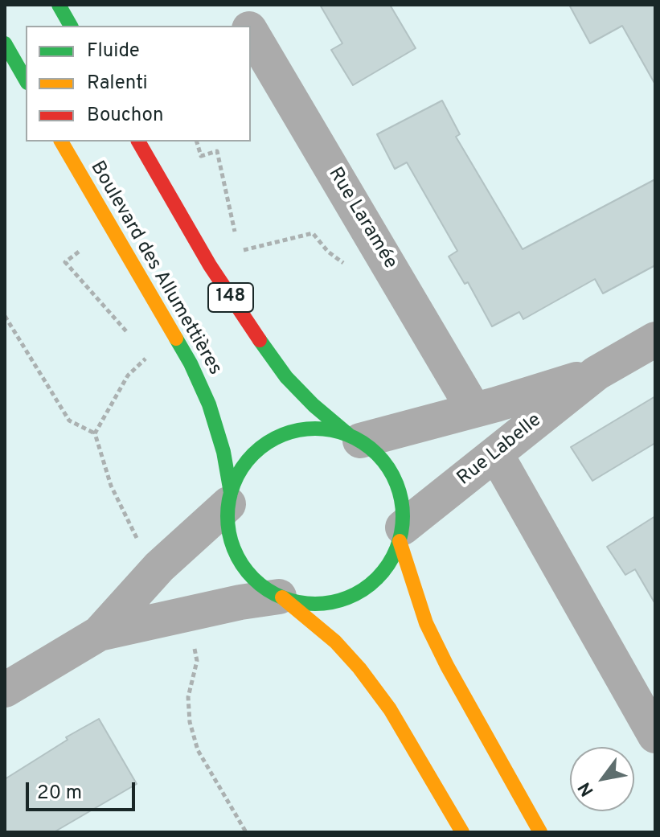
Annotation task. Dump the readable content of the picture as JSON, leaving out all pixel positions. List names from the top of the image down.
{
  "streets": {
    "main road": ["Boulevard des Allumettières", "148"],
    "street": ["Rue Laramée", "Rue Labelle"]
  },
  "crossings": [
    ["Rue Laramée", "Rue Labelle"],
    ["Boulevard des Allumettières", "148"],
    ["Boulevard des Allumettières", "Rue Labelle"],
    ["148", "Rue Labelle"]
  ],
  "legend": ["Fluide", "Ralenti", "Bouchon"],
  "scale_bar": "20 m",
  "north": "bottom left"
}
